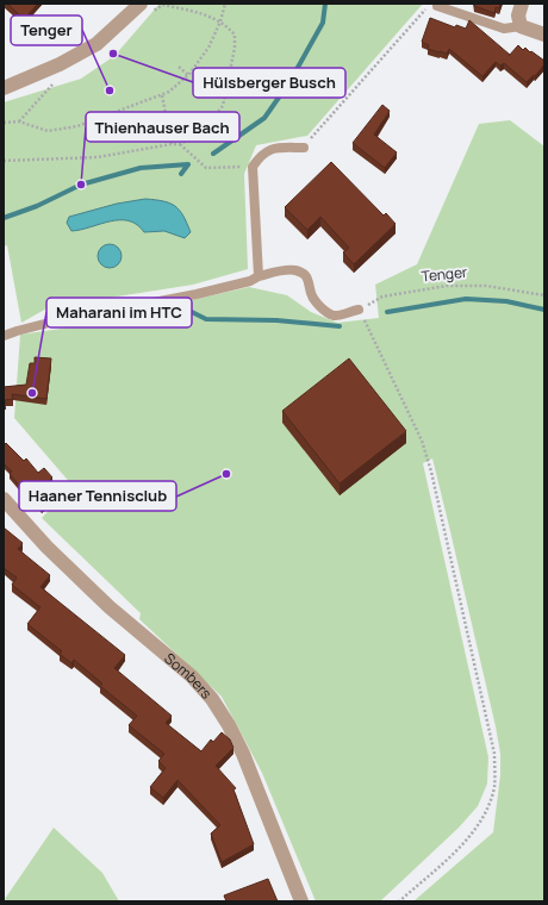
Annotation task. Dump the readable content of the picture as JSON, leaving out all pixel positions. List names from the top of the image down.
{
  "streets": {
    "street": ["Sombers"],
    "path": ["Tenger"]
  },
  "places": [
    "Hülsberger Busch",
    "Tenger",
    "Thienhauser Bach",
    "Maharani im HTC",
    "Haaner Tennisclub"
  ]
}
